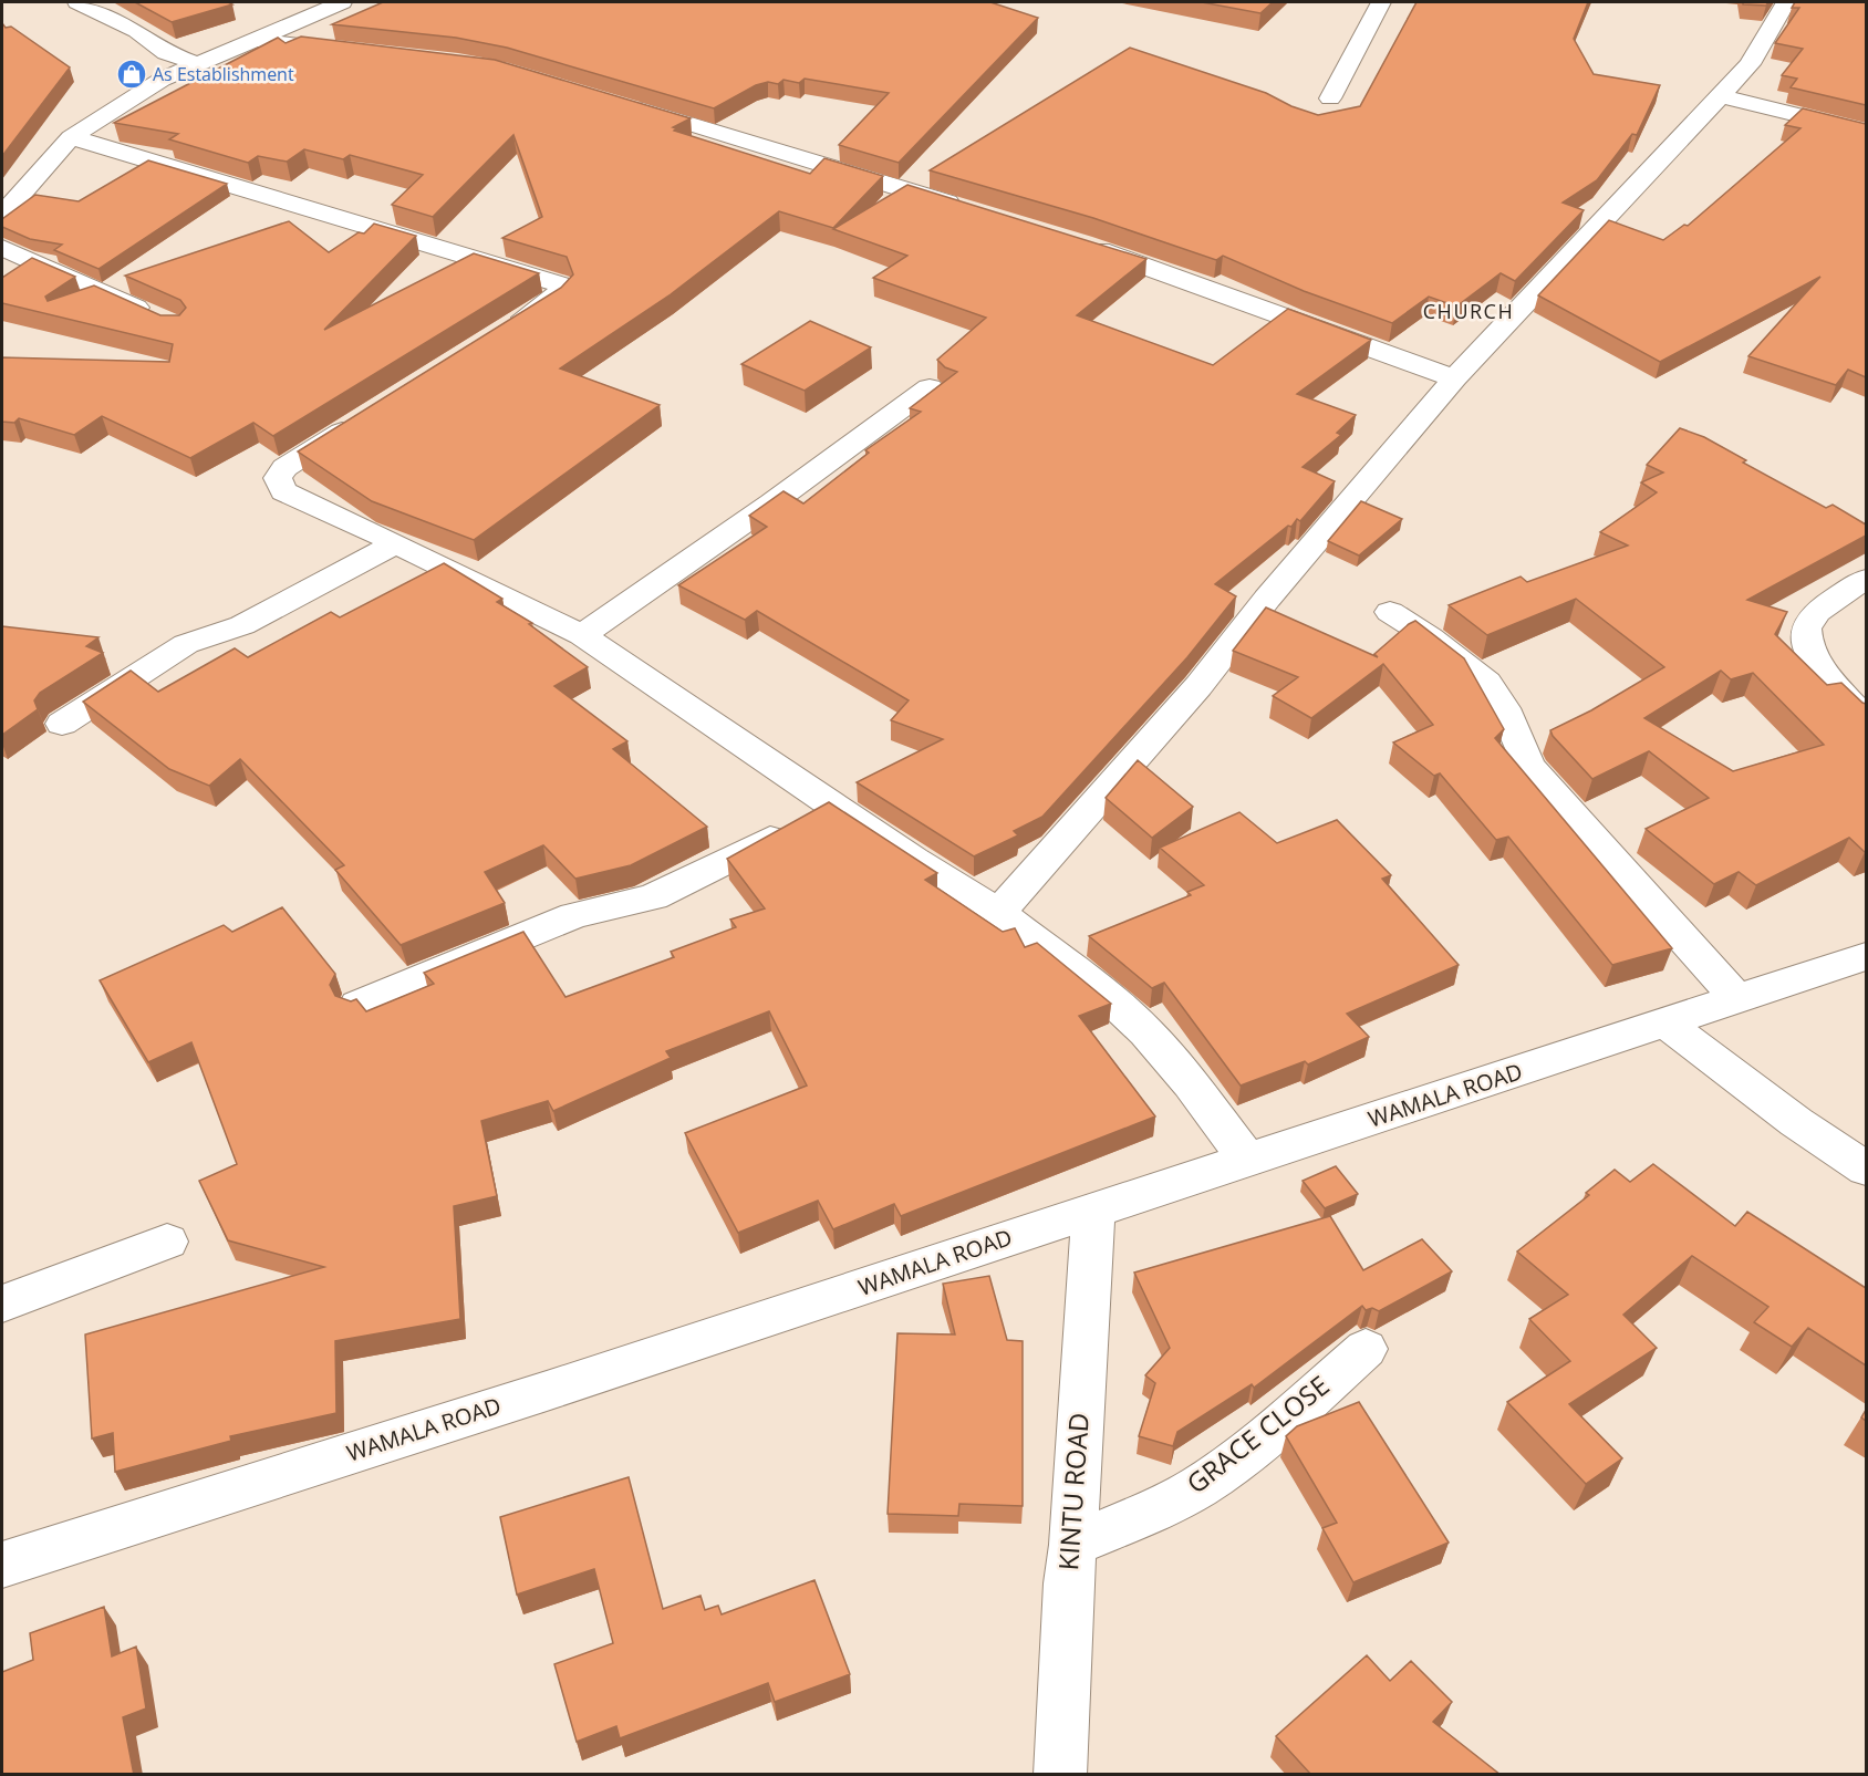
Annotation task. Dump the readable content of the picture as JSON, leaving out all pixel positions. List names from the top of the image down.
{
  "streets": {
    "street": ["WAMALA ROAD", "GRACE CLOSE", "KINTU ROAD"]
  },
  "crossings": [
    ["WAMALA ROAD", "KINTU ROAD"],
    ["GRACE CLOSE", "KINTU ROAD"]
  ],
  "districts": ["CHURCH"],
  "places": {
    "shop": ["As Establishment"]
  }
}
